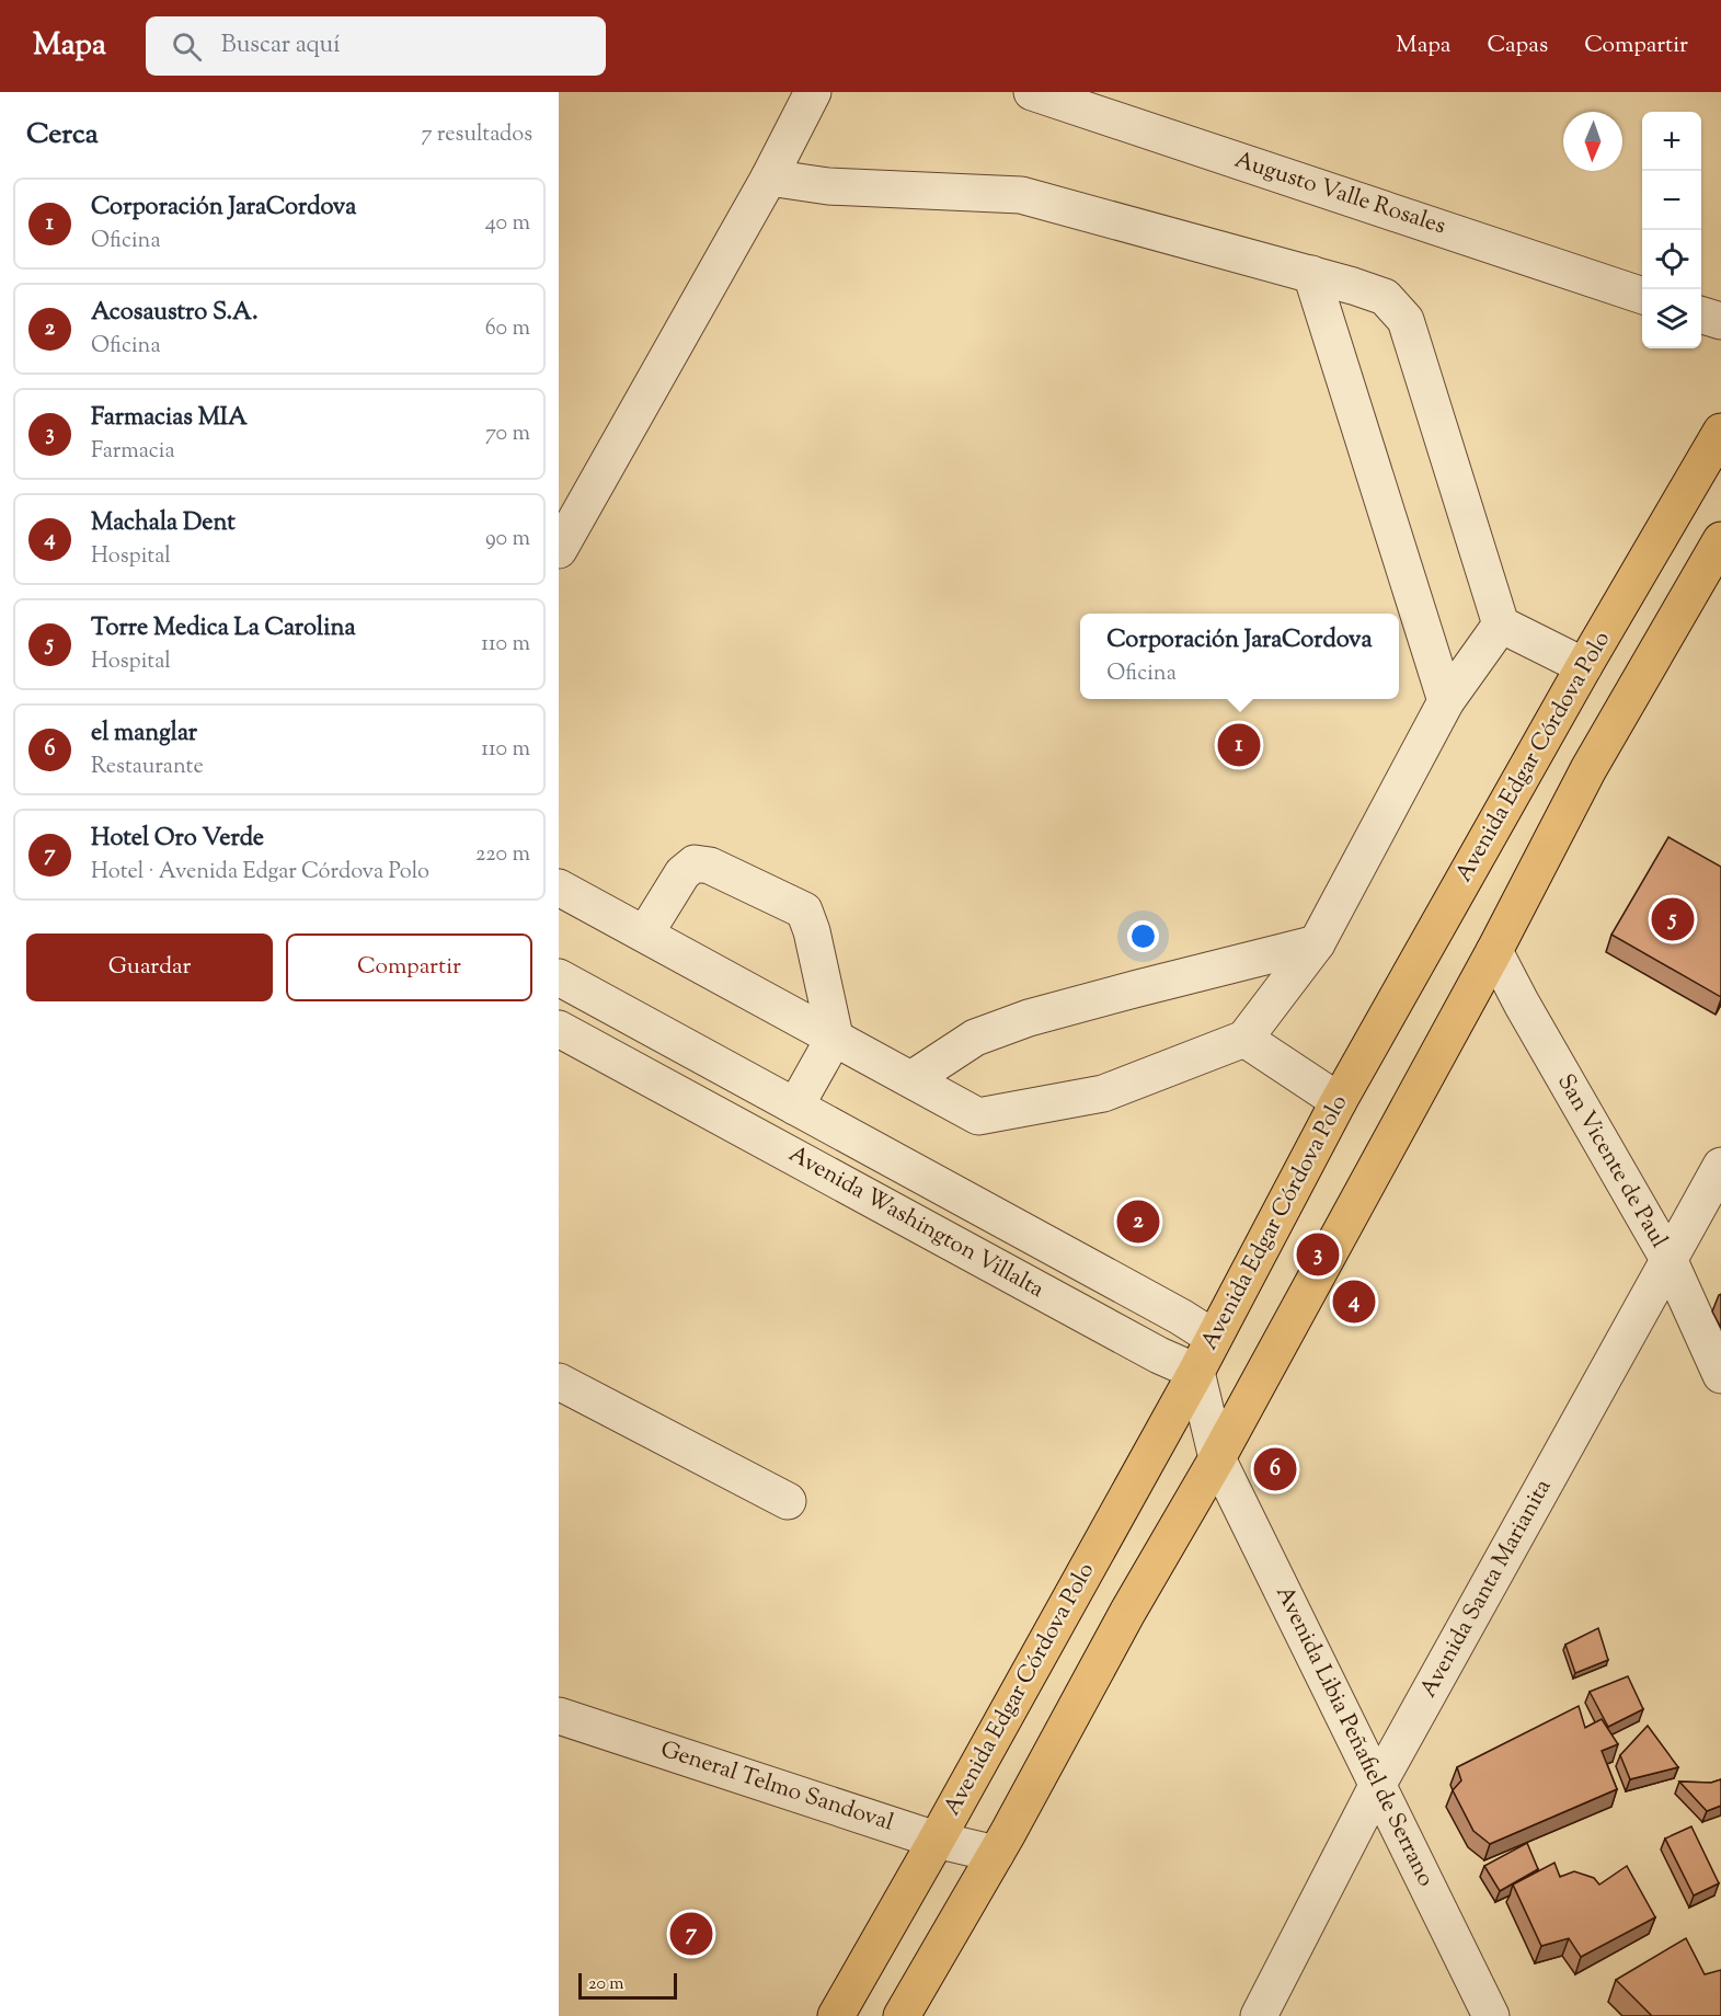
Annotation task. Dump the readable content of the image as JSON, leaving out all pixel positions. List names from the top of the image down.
{
  "streets": {
    "main road": ["Avenida Edgar Córdova Polo"],
    "street": [
      "Augusto Valle Rosales",
      "San Vicente de Paul",
      "Avenida Washington Villalta",
      "Avenida Santa Marianita",
      "Avenida Libia Peñafiel de Serrano",
      "General Telmo Sandoval"
    ]
  },
  "crossings": [
    ["Avenida Edgar Córdova Polo", "Avenida Washington Villalta"],
    ["Avenida Edgar Córdova Polo", "General Telmo Sandoval"],
    ["San Vicente de Paul", "Avenida Santa Marianita"],
    ["Avenida Santa Marianita", "Avenida Libia Peñafiel de Serrano"]
  ],
  "scale_bar": "20 m",
  "north": "bottom",
  "page": {
    "header": "Mapa",
    "search": "Buscar aquí",
    "nav": ["Mapa", "Capas", "Compartir"],
    "heading": ["Cerca", "7 resultados"],
    "map_buttons": ["+", "−"],
    "list": [
      {
        "mark": "1",
        "name": "Corporación JaraCordova",
        "note": "Oficina",
        "value": "40 m"
      },
      {
        "mark": "2",
        "name": "Acosaustro S.A.",
        "note": "Oficina",
        "value": "60 m"
      },
      {
        "mark": "3",
        "name": "Farmacias MIA",
        "note": "Farmacia",
        "value": "70 m"
      },
      {
        "mark": "4",
        "name": "Machala Dent",
        "note": "Hospital",
        "value": "90 m"
      },
      {
        "mark": "5",
        "name": "Torre Medica La Carolina",
        "note": "Hospital",
        "value": "110 m"
      },
      {
        "mark": "6",
        "name": "el manglar",
        "note": "Restaurante",
        "value": "110 m"
      },
      {
        "mark": "7",
        "name": "Hotel Oro Verde",
        "note": "Hotel · Avenida Edgar Córdova Polo",
        "value": "220 m"
      }
    ],
    "popup": ["Corporación JaraCordova", "Oficina"],
    "pins": [
      "1",
      "5",
      "2",
      "3",
      "4",
      "6",
      "7"
    ],
    "buttons": ["Guardar", "Compartir"],
    "scale": "20 m"
  }
}
